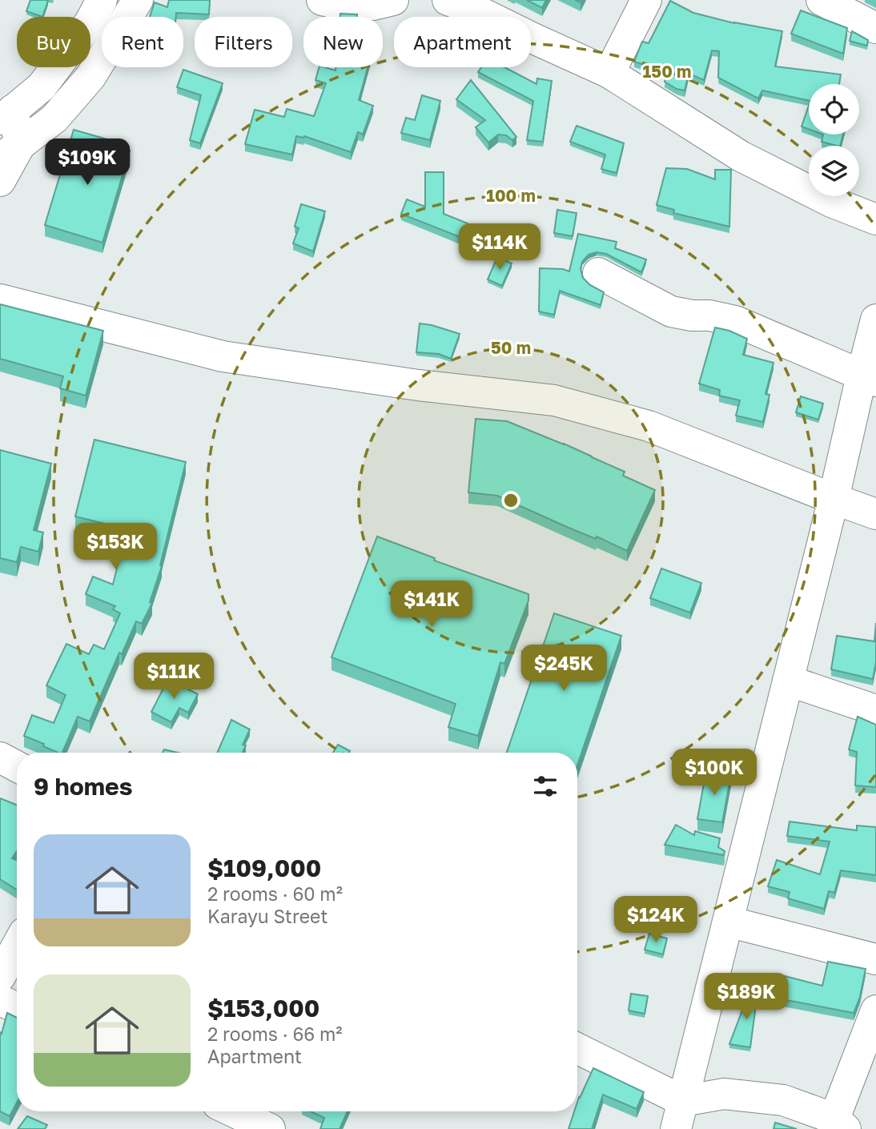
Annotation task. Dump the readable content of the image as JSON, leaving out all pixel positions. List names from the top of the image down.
{
  "page": {
    "chip": [
      "Buy",
      "Rent",
      "Filters",
      "New",
      "Apartment"
    ],
    "price": [
      "$109K",
      "$114K",
      "$153K",
      "$141K",
      "$245K",
      "$111K",
      "$100K",
      "$124K",
      "$189K"
    ],
    "heading": "9 homes",
    "list": [
      {
        "name": "$109,000",
        "note": "2 rooms · 60 m² · Karayu Street"
      },
      {
        "name": "$153,000",
        "note": "2 rooms · 66 m² · Apartment"
      }
    ]
  },
  "rings": ["150 m", "100 m", "50 m"]
}
